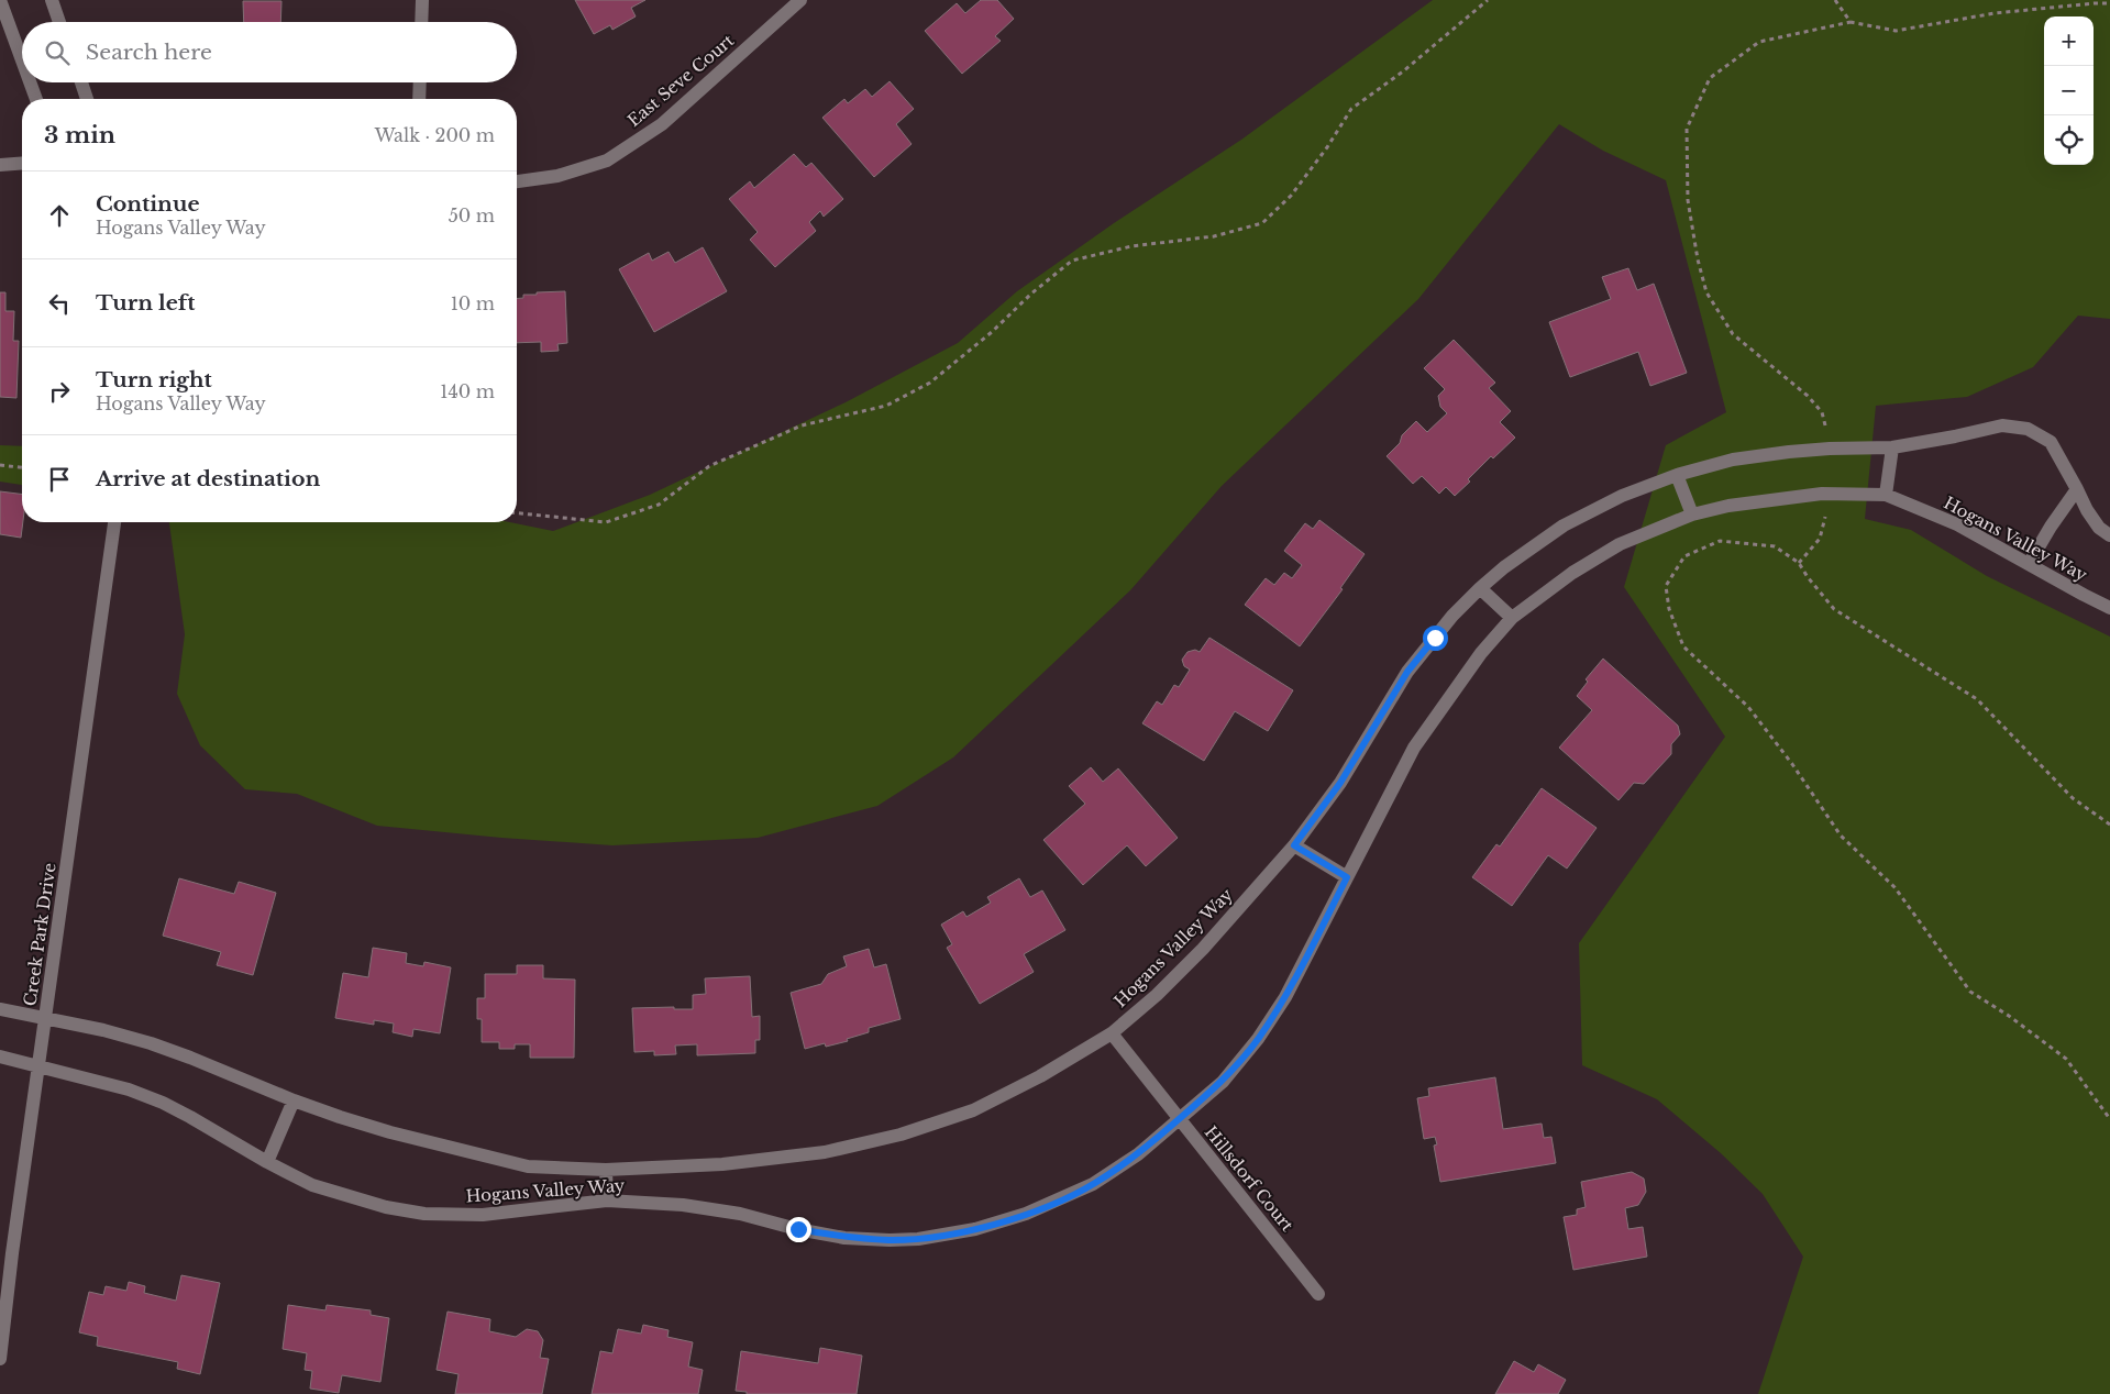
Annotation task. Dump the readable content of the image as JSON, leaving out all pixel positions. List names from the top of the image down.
{
  "streets": {
    "street": [
      "East Seve Court",
      "Hogans Valley Way",
      "Creek Park Drive",
      "Hillsdorf Court"
    ]
  },
  "crossings": [
    ["Hogans Valley Way", "Creek Park Drive"],
    ["Hogans Valley Way", "Hillsdorf Court"]
  ],
  "page": {
    "map_buttons": ["+", "−"],
    "search": "Search here",
    "heading": ["3 min", "Walk · 200 m"],
    "list": [
      ["Continue", "Hogans Valley Way", "50 m"],
      ["Turn left", "10 m"],
      ["Turn right", "Hogans Valley Way", "140 m"],
      "Arrive at destination"
    ]
  }
}
